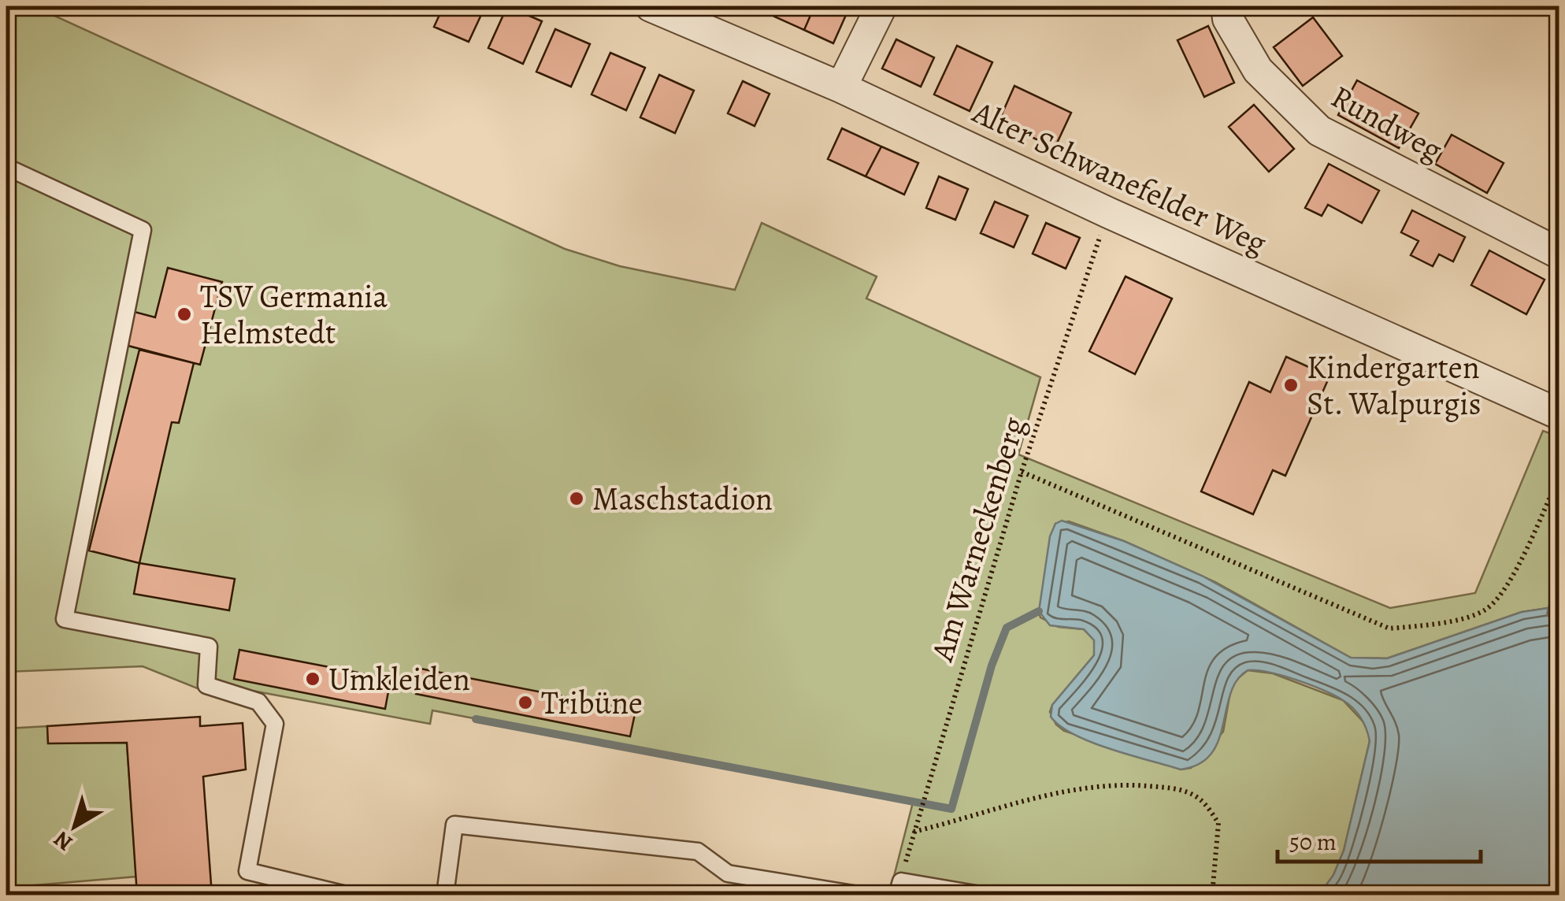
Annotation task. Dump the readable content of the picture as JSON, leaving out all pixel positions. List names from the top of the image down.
{
  "streets": {
    "street": ["Rundweg", "Alter Schwanefelder Weg"],
    "path": ["Am Warneckenberg"]
  },
  "crossings": [
    ["Alter Schwanefelder Weg", "Am Warneckenberg"]
  ],
  "places": [
    "TSV Germania Helmstedt",
    "Kindergarten St. Walpurgis",
    "Maschstadion",
    "Umkleiden",
    "Tribüne"
  ],
  "scale_bar": "50 m",
  "north": "bottom left"
}
